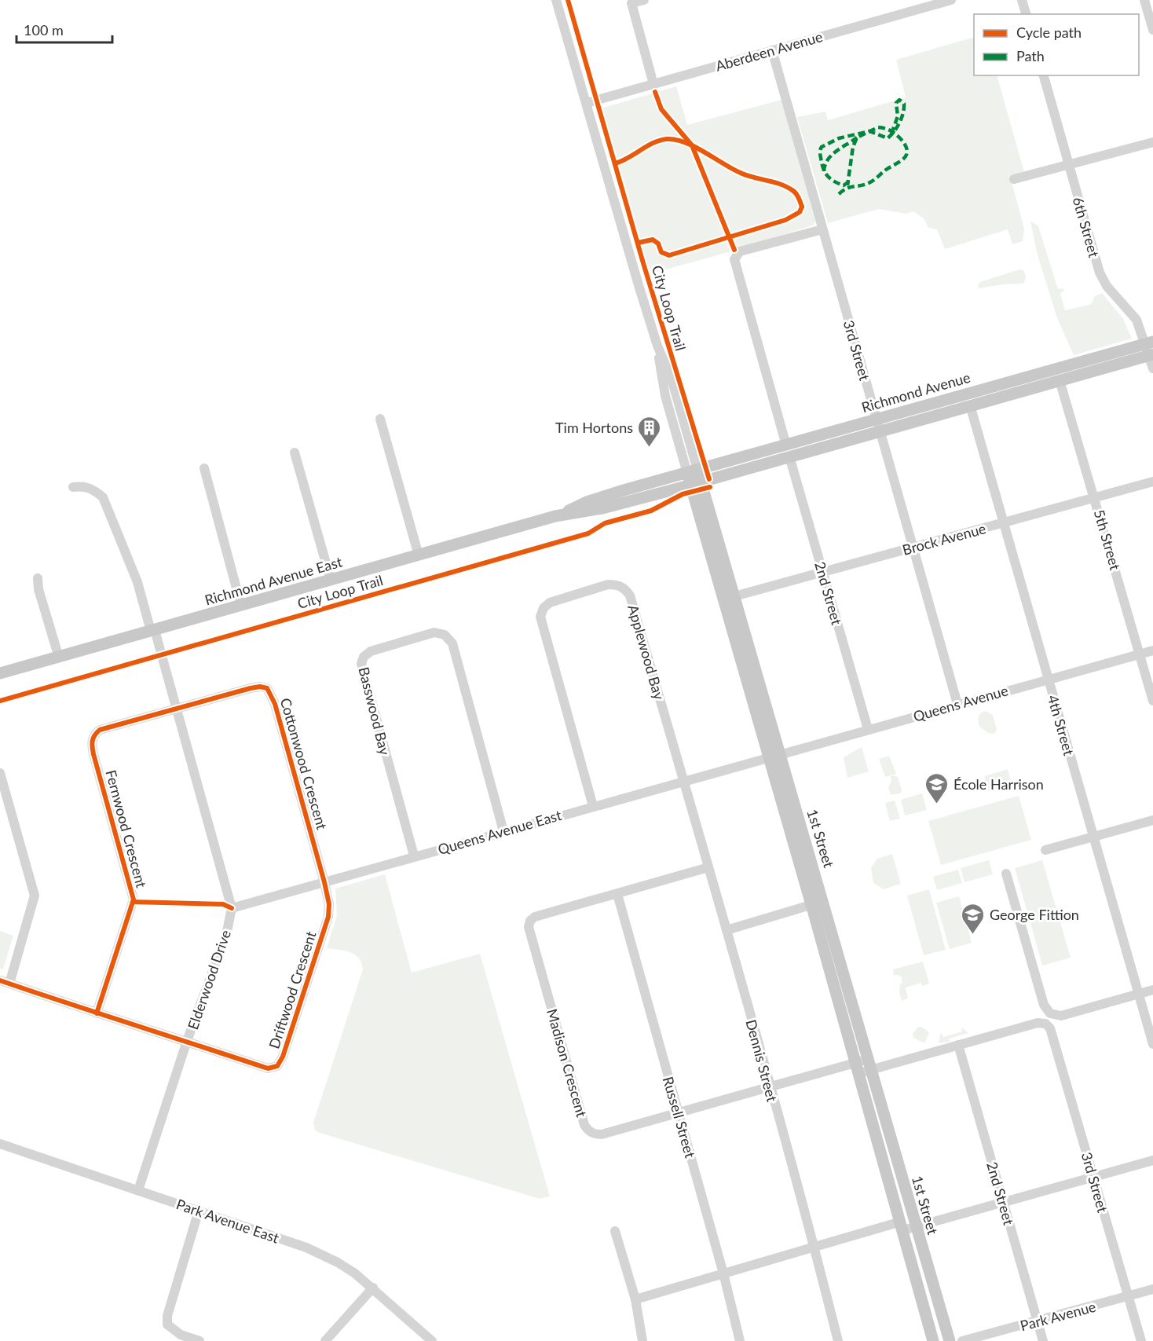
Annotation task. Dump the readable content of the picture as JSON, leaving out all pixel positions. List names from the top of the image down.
{
  "streets": {
    "main road": ["Richmond Avenue", "Richmond Avenue East", "1st Street"],
    "street": [
      "Aberdeen Avenue",
      "6th Street",
      "3rd Street",
      "Brock Avenue",
      "5th Street",
      "2nd Street",
      "Applewood Bay",
      "Queens Avenue",
      "Basswood Bay",
      "4th Street",
      "Cottonwood Crescent",
      "Fernwood Crescent",
      "Queens Avenue East",
      "Elderwood Drive",
      "Driftwood Crescent",
      "Dennis Street",
      "Madison Crescent",
      "Russell Street",
      "Park Avenue East",
      "Park Avenue"
    ],
    "cycle path": ["City Loop Trail"]
  },
  "crossings": [
    ["Aberdeen Avenue", "3rd Street"],
    ["Aberdeen Avenue", "1st Street"],
    ["6th Street", "Richmond Avenue"],
    ["3rd Street", "Richmond Avenue"],
    ["3rd Street", "Brock Avenue"],
    ["3rd Street", "2nd Street"],
    ["3rd Street", "Queens Avenue"],
    ["3rd Street", "Madison Crescent"],
    ["3rd Street", "Park Avenue"],
    ["Richmond Avenue", "5th Street"],
    ["Richmond Avenue", "Richmond Avenue East"],
    ["Richmond Avenue", "2nd Street"],
    ["Richmond Avenue", "4th Street"],
    ["Richmond Avenue", "1st Street"],
    ["Brock Avenue", "5th Street"],
    ["Brock Avenue", "2nd Street"],
    ["Brock Avenue", "4th Street"],
    ["Brock Avenue", "1st Street"],
    ["5th Street", "Queens Avenue"],
    ["Richmond Avenue East", "1st Street"],
    ["Richmond Avenue East", "Elderwood Drive"],
    ["2nd Street", "Queens Avenue"],
    ["2nd Street", "Madison Crescent"],
    ["2nd Street", "Park Avenue"],
    ["Applewood Bay", "Queens Avenue East"],
    ["Applewood Bay", "Dennis Street"],
    ["Queens Avenue", "4th Street"],
    ["Queens Avenue", "Queens Avenue East"],
    ["Queens Avenue", "1st Street"],
    ["Basswood Bay", "Queens Avenue East"],
    ["Cottonwood Crescent", "Fernwood Crescent"],
    ["Cottonwood Crescent", "Queens Avenue East"],
    ["Cottonwood Crescent", "Elderwood Drive"],
    ["Cottonwood Crescent", "Driftwood Crescent"],
    ["Fernwood Crescent", "Elderwood Drive"],
    ["Queens Avenue East", "1st Street"],
    ["Queens Avenue East", "Elderwood Drive"],
    ["Queens Avenue East", "Driftwood Crescent"],
    ["Queens Avenue East", "Dennis Street"],
    ["1st Street", "Madison Crescent"],
    ["Elderwood Drive", "Driftwood Crescent"],
    ["Elderwood Drive", "Park Avenue East"],
    ["Dennis Street", "Madison Crescent"],
    ["Madison Crescent", "Russell Street"]
  ],
  "places": {
    "building": ["Tim Hortons"],
    "school or university": ["École Harrison", "George Fittion"]
  },
  "legend": ["Cycle path", "Path"],
  "scale_bar": "100 m"
}
